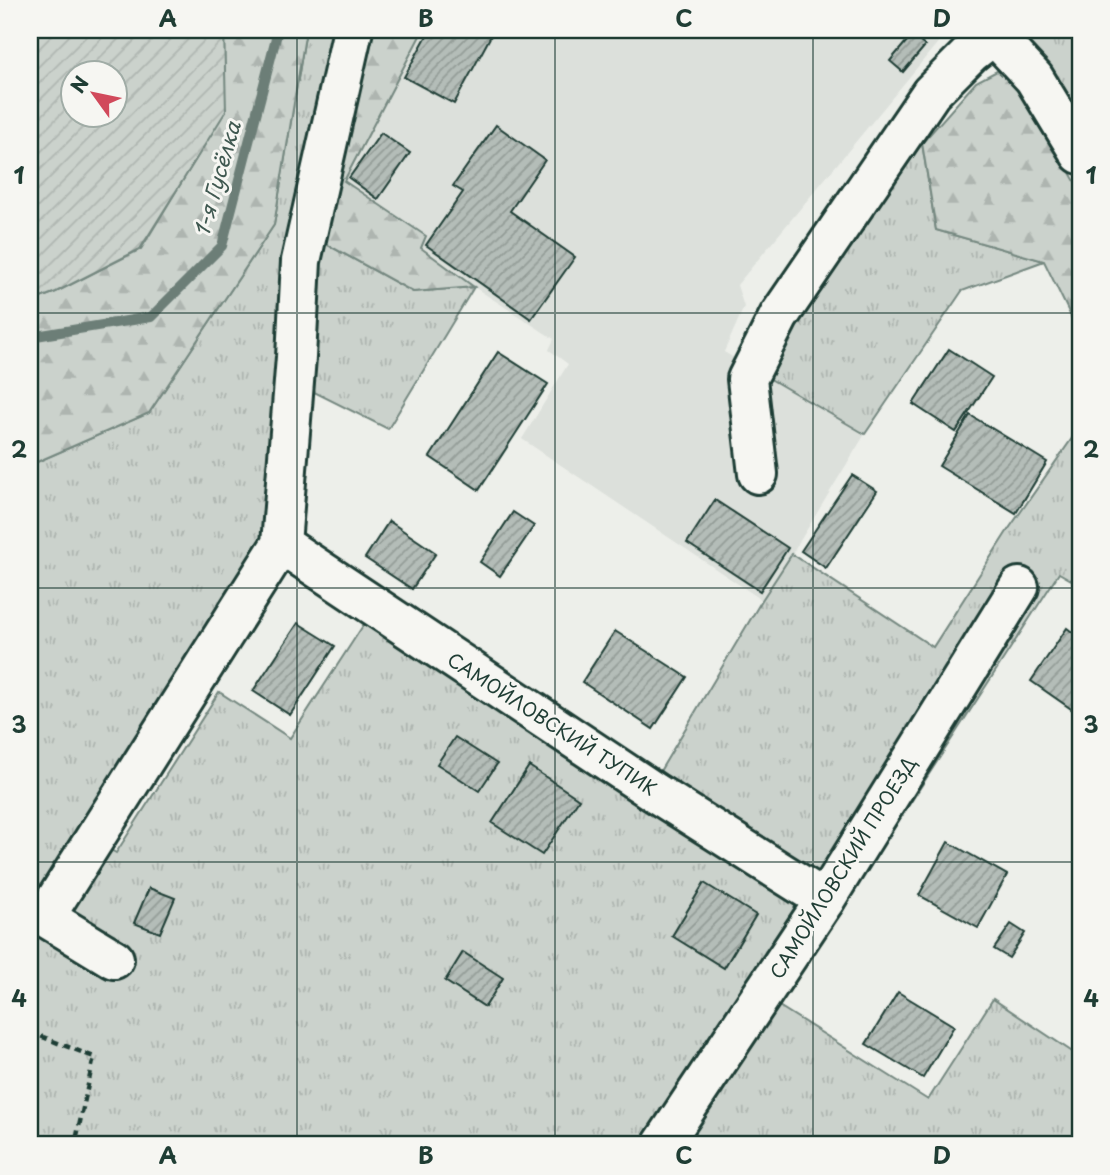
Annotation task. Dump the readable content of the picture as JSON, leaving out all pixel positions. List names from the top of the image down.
{
  "streets": {
    "street": ["САМОЙЛОВСКИЙ ТУПИК", "САМОЙЛОВСКИЙ ПРОЕЗД"]
  },
  "crossings": [
    ["САМОЙЛОВСКИЙ ТУПИК", "САМОЙЛОВСКИЙ ПРОЕЗД"]
  ],
  "water": ["1-я Гусёлка"],
  "north": "top left",
  "grid": {
    "columns": [
      "A",
      "B",
      "C",
      "D"
    ],
    "rows": [
      "1",
      "2",
      "3",
      "4"
    ]
  }
}
